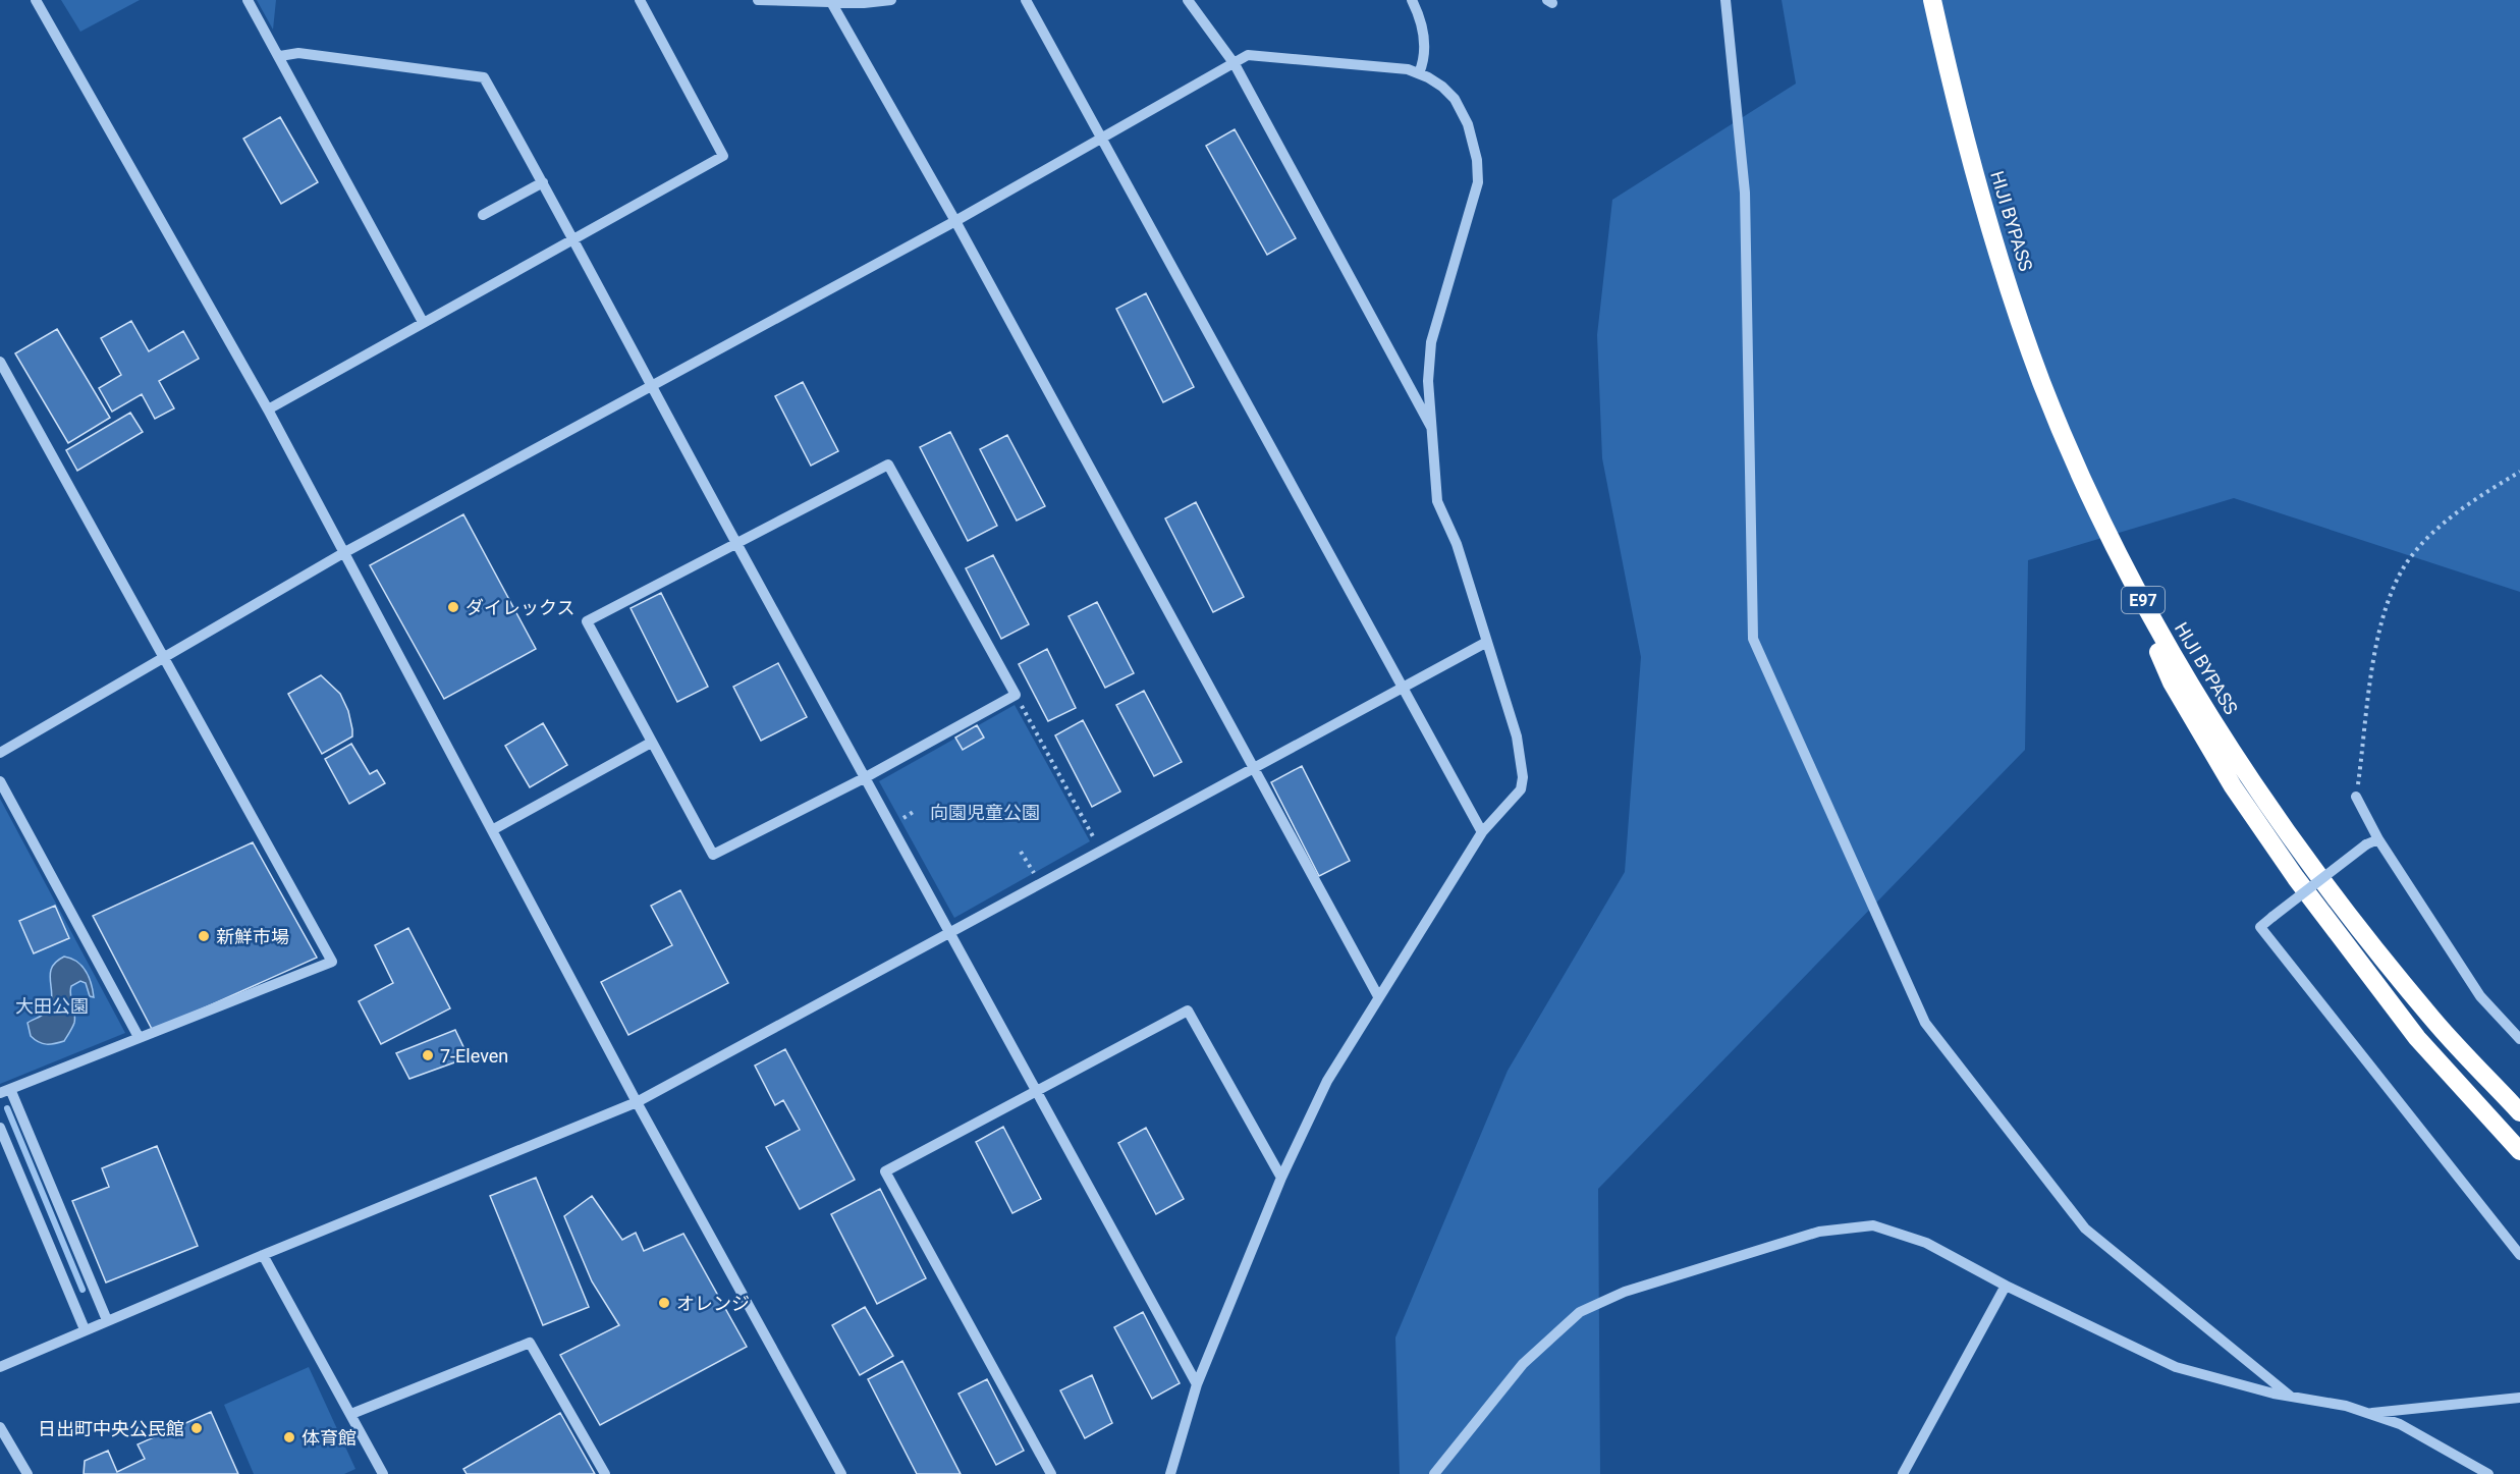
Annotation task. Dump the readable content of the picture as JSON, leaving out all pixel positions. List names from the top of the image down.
{
  "streets": {
    "highway": ["HIJI BYPASS", "E97"]
  },
  "parks": ["向園児童公園", "大田公園"],
  "places": [
    "ダイレックス",
    "新鮮市場",
    "7-Eleven",
    "オレンジ",
    "日出町中央公民館",
    "体育館"
  ]
}
